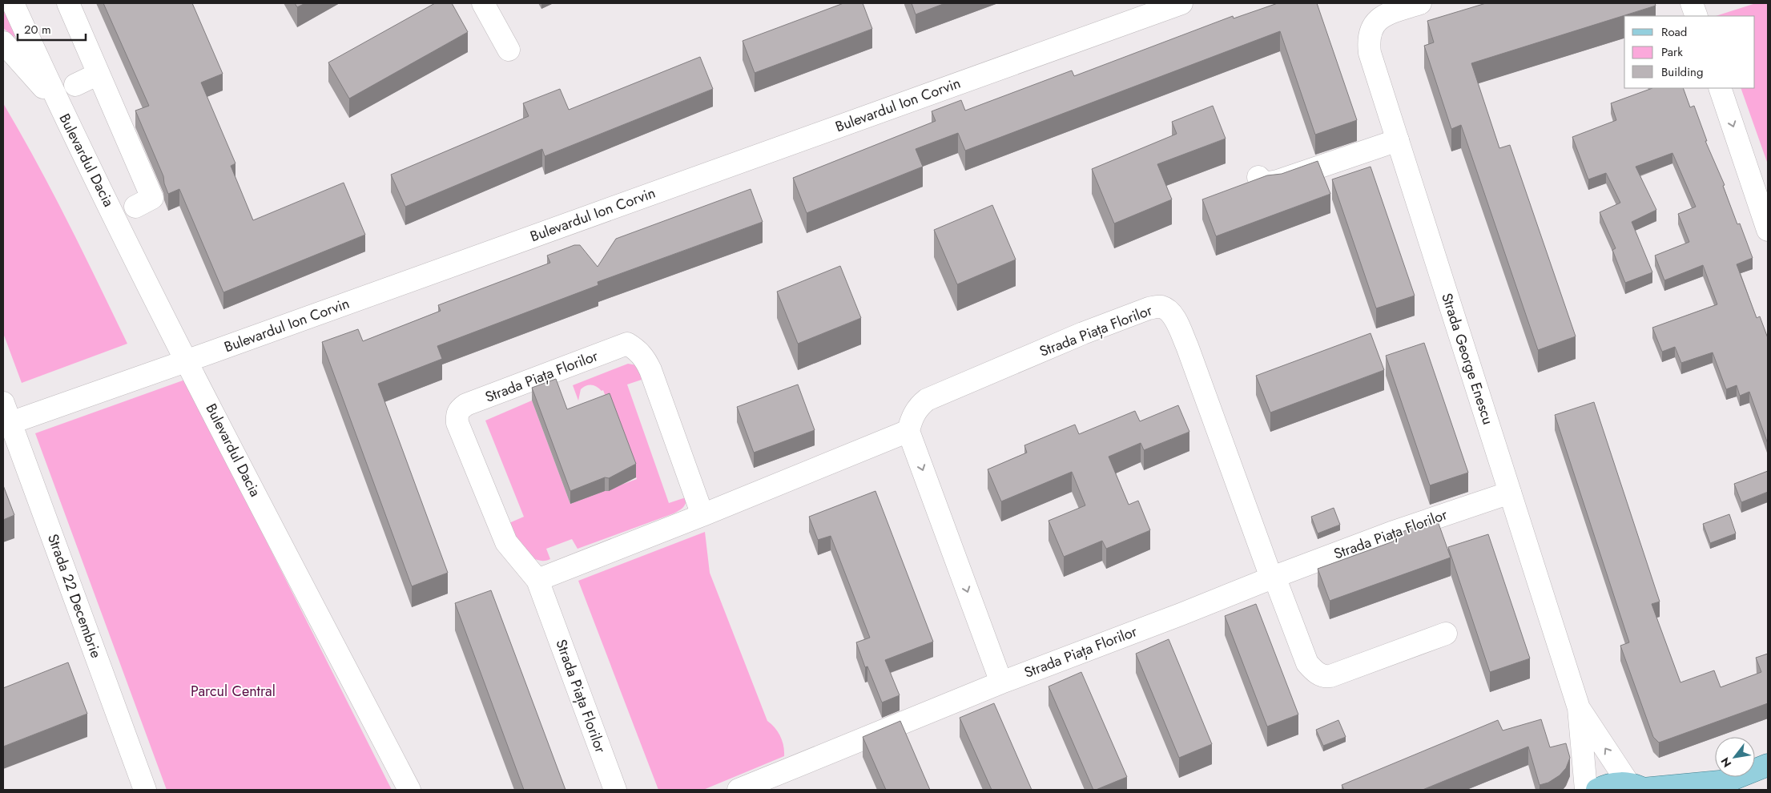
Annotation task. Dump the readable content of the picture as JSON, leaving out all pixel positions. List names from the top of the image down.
{
  "streets": {
    "street": [
      "Bulevardul Ion Corvin",
      "Bulevardul Dacia",
      "Strada Piața Florilor",
      "Strada George Enescu",
      "Strada 22 Decembrie"
    ]
  },
  "crossings": [
    ["Bulevardul Ion Corvin", "Bulevardul Dacia"],
    ["Bulevardul Ion Corvin", "Strada 22 Decembrie"],
    ["Strada Piața Florilor", "Strada George Enescu"]
  ],
  "parks": ["Parcul Central"],
  "legend": ["Road", "Park", "Building"],
  "scale_bar": "20 m",
  "north": "bottom left"
}
